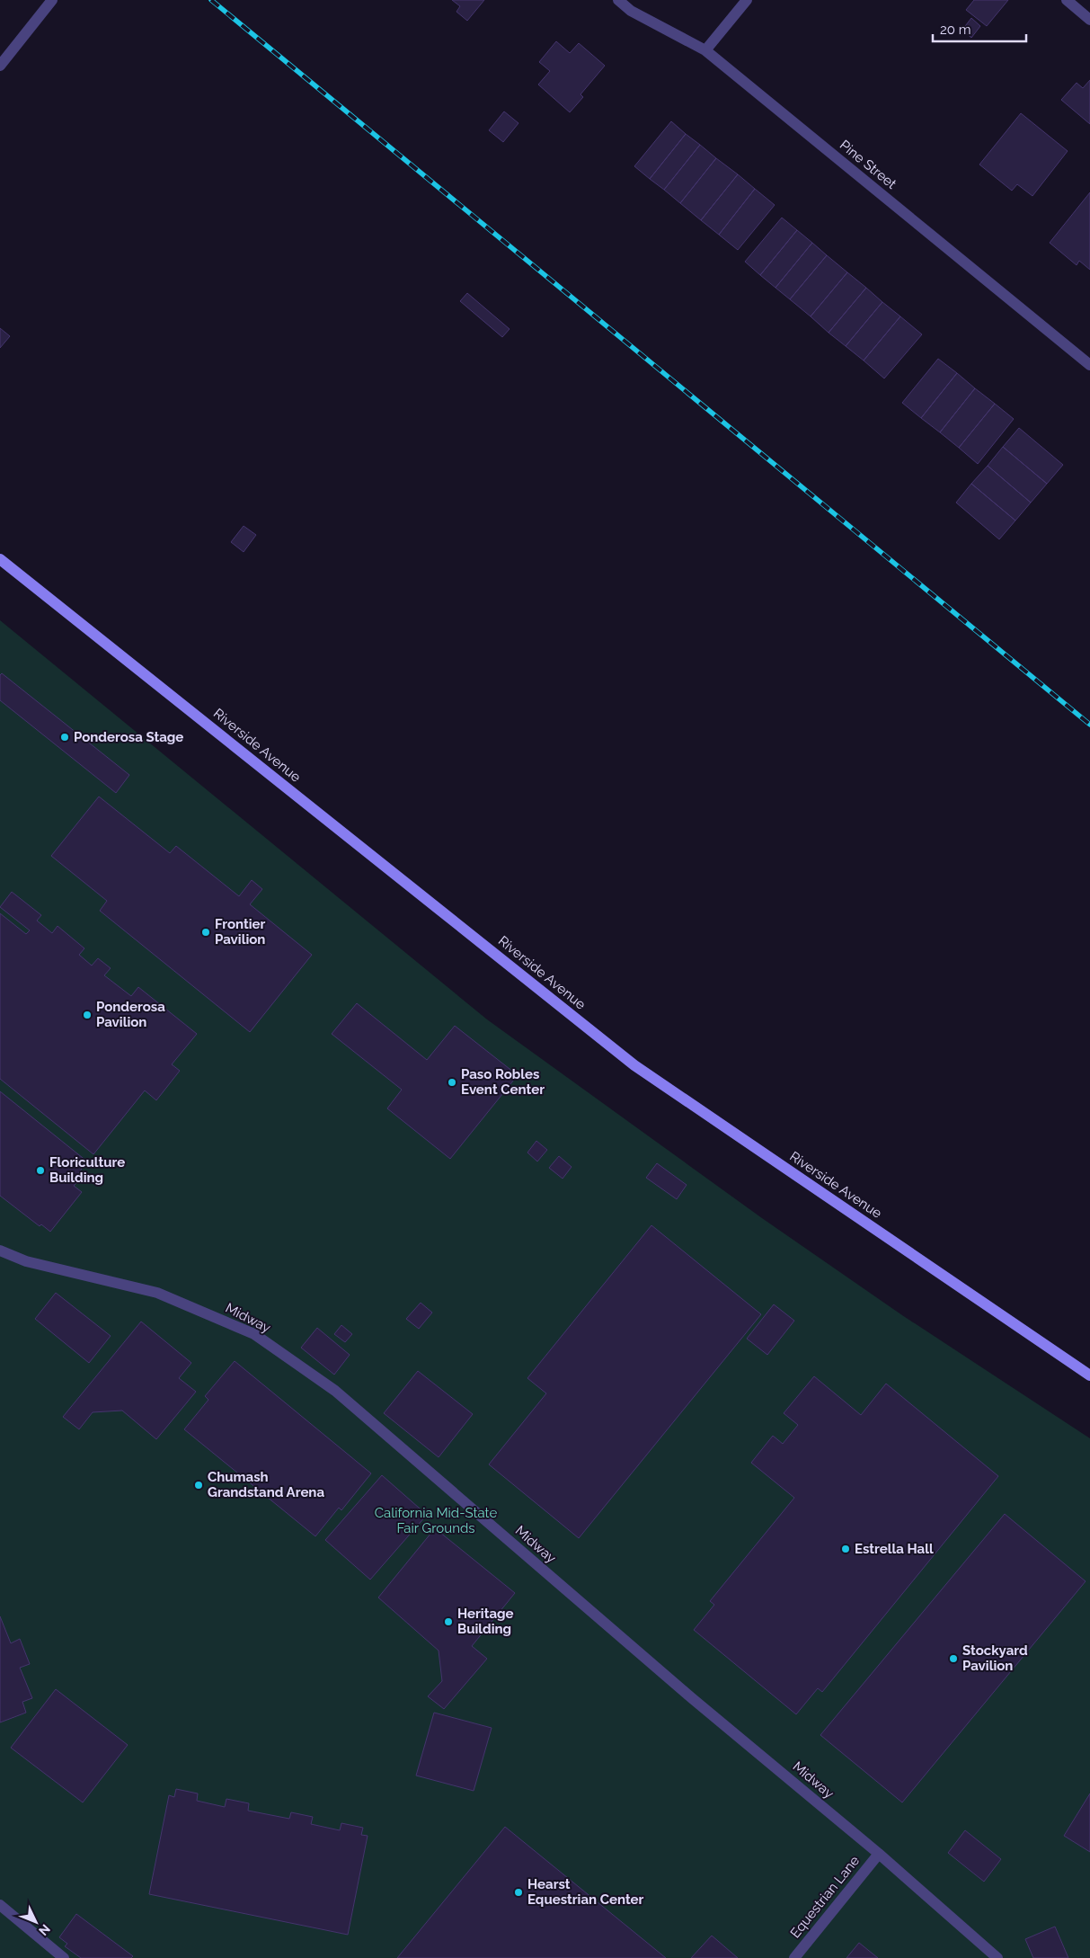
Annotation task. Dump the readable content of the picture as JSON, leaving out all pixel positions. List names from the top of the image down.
{
  "streets": {
    "main road": ["Riverside Avenue"],
    "street": ["Pine Street", "Midway", "Equestrian Lane"]
  },
  "crossings": [
    ["Midway", "Equestrian Lane"]
  ],
  "parks": ["California Mid-State Fair Grounds"],
  "places": [
    "Ponderosa Stage",
    "Frontier Pavilion",
    "Ponderosa Pavilion",
    "Paso Robles Event Center",
    "Floriculture Building",
    "Chumash Grandstand Arena",
    "Estrella Hall",
    "Heritage Building",
    "Stockyard Pavilion",
    "Hearst Equestrian Center"
  ],
  "scale_bar": "20 m",
  "north": "bottom right"
}
